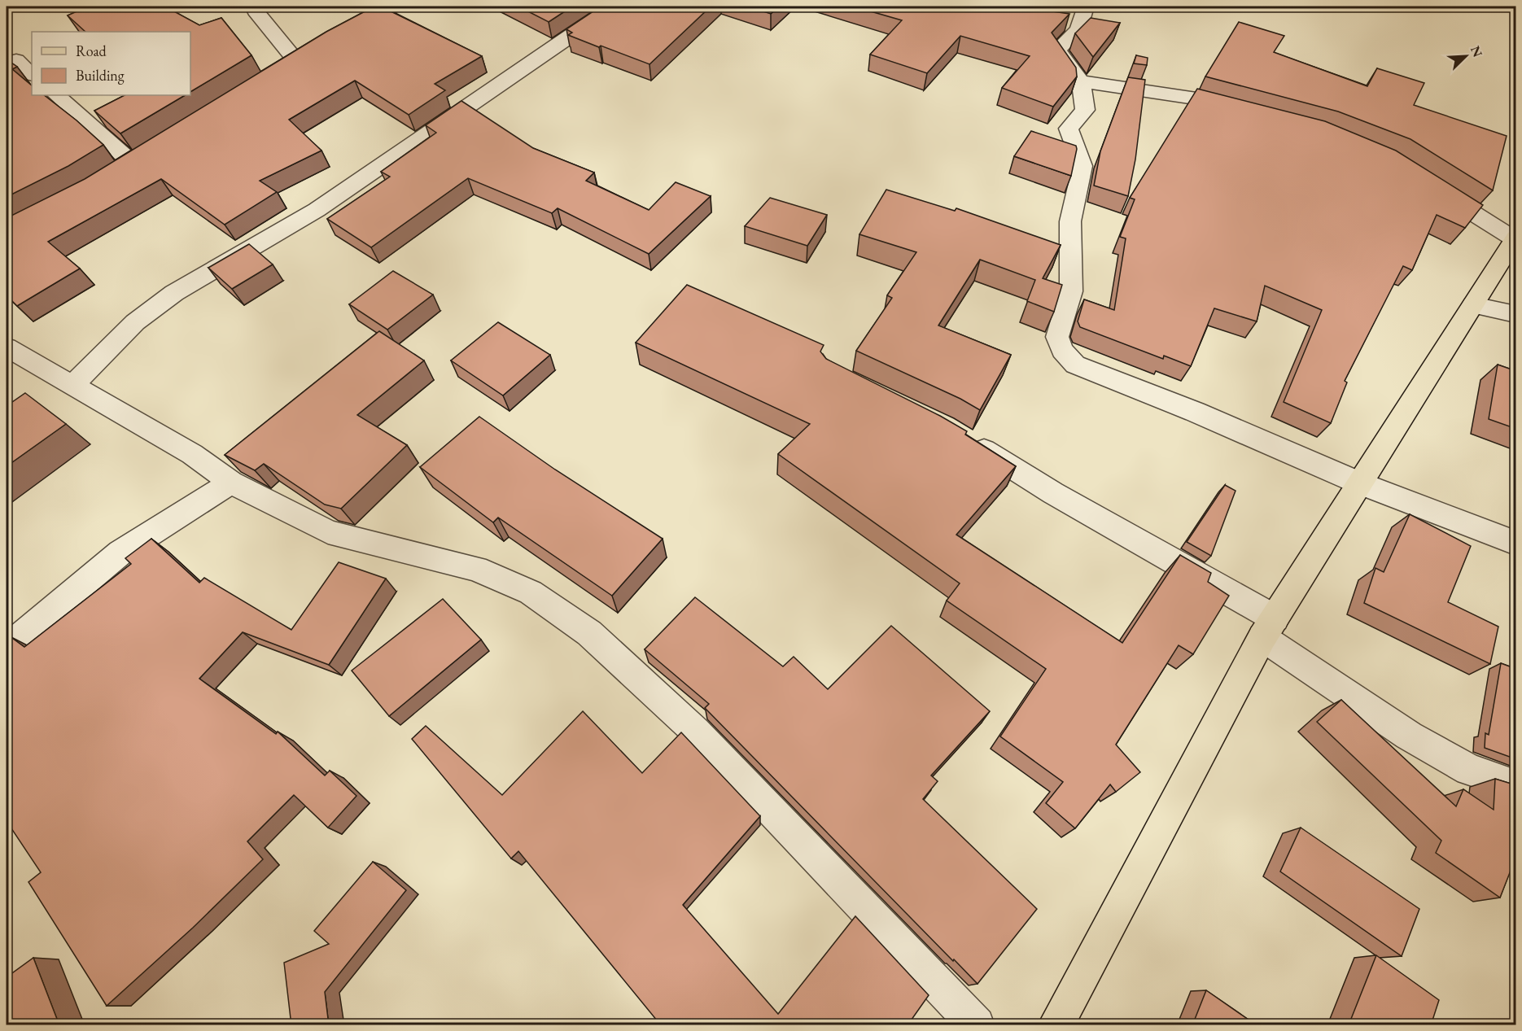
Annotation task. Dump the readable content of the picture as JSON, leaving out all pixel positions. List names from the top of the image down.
{
  "legend": ["Road", "Building"],
  "north": "top right"
}
